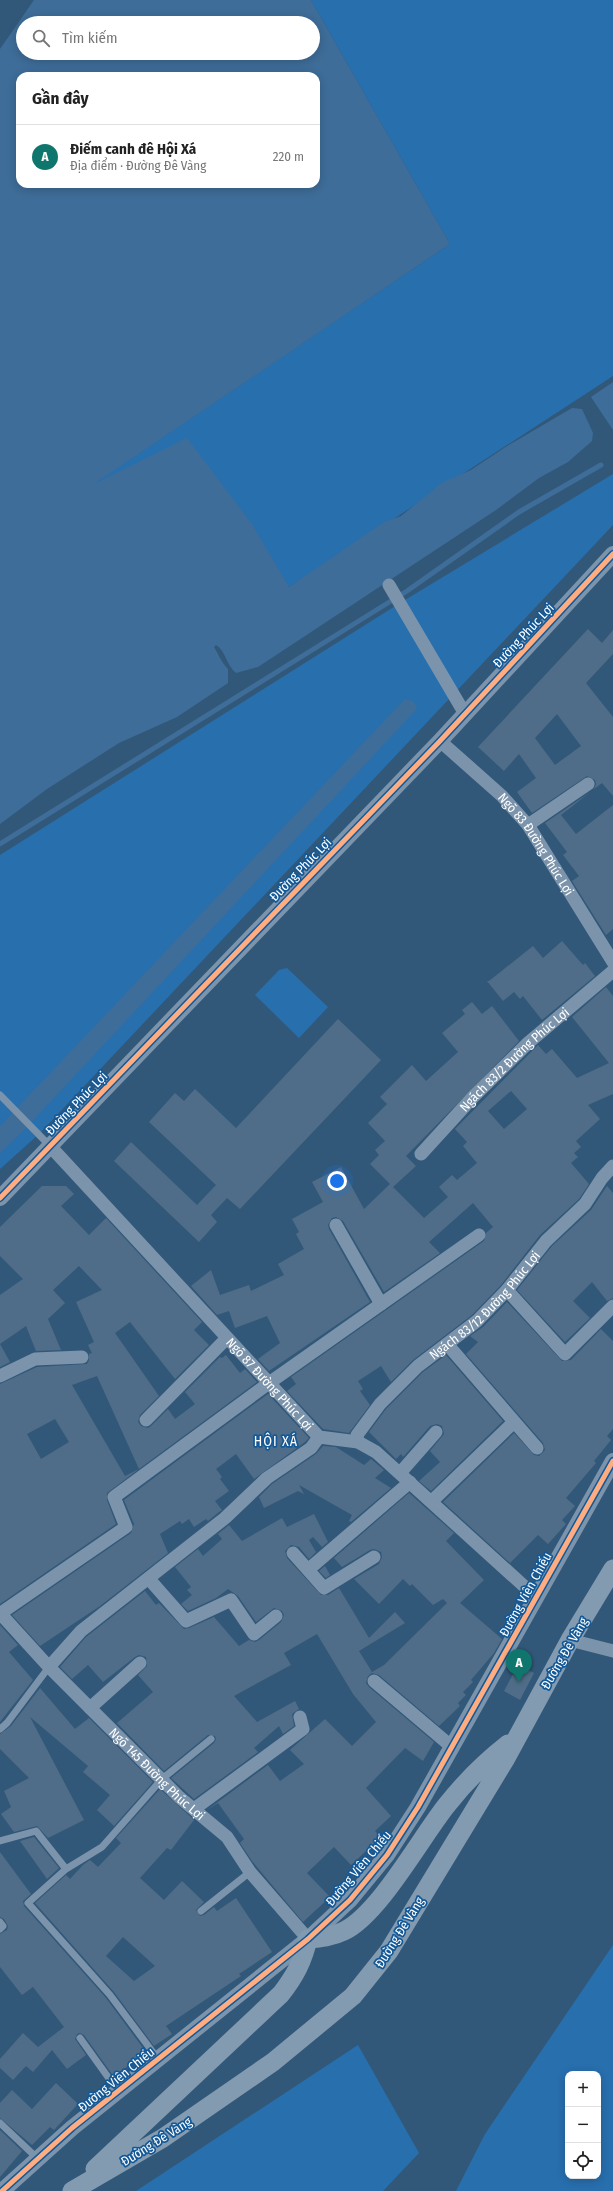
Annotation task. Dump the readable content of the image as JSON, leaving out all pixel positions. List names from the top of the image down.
{
  "streets": {
    "main road": ["Đường Đê Vàng"],
    "street": [
      "Đường Phúc Lợi",
      "Ngõ 83 Đường Phúc Lợi",
      "Ngách 83/2 Đường Phúc Lợi",
      "Ngách 83/12 Đường Phúc Lợi",
      "Ngõ 87 Đường Phúc Lợi",
      "Đường Viên Chiếu",
      "Ngõ 145 Đường Phúc Lợi"
    ]
  },
  "crossings": [
    ["Đường Phúc Lợi", "Ngõ 83 Đường Phúc Lợi"],
    ["Đường Phúc Lợi", "Ngõ 87 Đường Phúc Lợi"],
    ["Ngách 83/12 Đường Phúc Lợi", "Ngõ 87 Đường Phúc Lợi"],
    ["Ngõ 87 Đường Phúc Lợi", "Đường Viên Chiếu"],
    ["Đường Viên Chiếu", "Ngõ 145 Đường Phúc Lợi"]
  ],
  "districts": ["HỘI XÁ"],
  "page": {
    "search": "Tìm kiếm",
    "heading": "Gần đây",
    "list": [
      {
        "mark": "A",
        "name": "Điếm canh đê Hội Xá",
        "note": "Địa điểm · Đường Đê Vàng",
        "value": "220 m"
      }
    ],
    "pins": "A",
    "map_buttons": ["+", "−"]
  }
}
